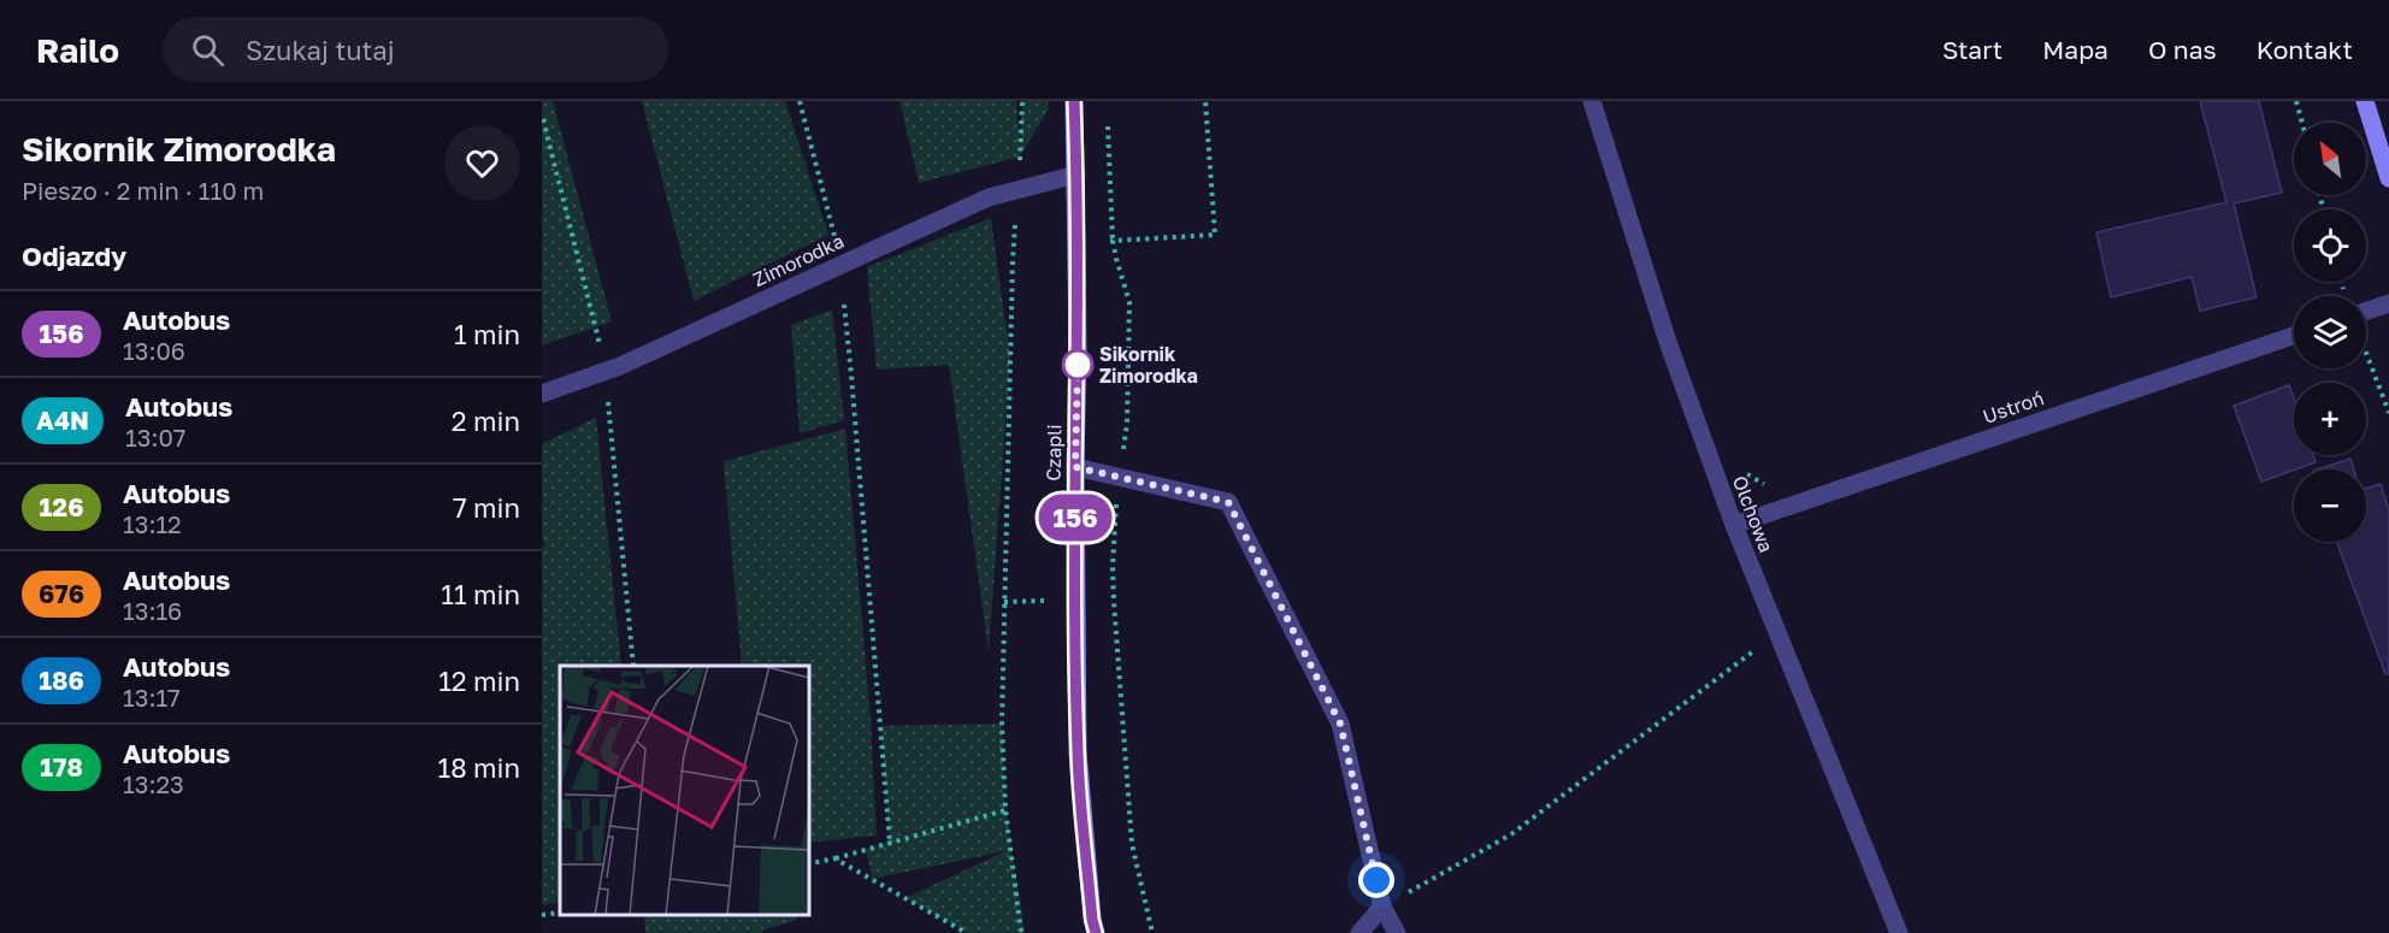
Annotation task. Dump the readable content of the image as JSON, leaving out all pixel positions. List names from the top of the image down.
{
  "streets": {
    "street": [
      "Zimorodka",
      "Ustroń",
      "Czapli",
      "Olchowa"
    ]
  },
  "crossings": [
    ["Zimorodka", "Czapli"],
    ["Ustroń", "Olchowa"]
  ],
  "places": ["Sikornik Zimorodka"],
  "lines": ["bus line 156"],
  "north": "top left",
  "page": {
    "header": "Railo",
    "search": "Szukaj tutaj",
    "nav": [
      "Start",
      "Mapa",
      "O nas",
      "Kontakt"
    ],
    "heading": [
      ["Sikornik Zimorodka", "Pieszo · 2 min · 110 m"],
      "Odjazdy"
    ],
    "on_map": "156",
    "map_buttons": ["+", "−"],
    "list": [
      {
        "mark": "156",
        "name": "Autobus",
        "note": "13:06",
        "value": "1 min"
      },
      {
        "mark": "A4N",
        "name": "Autobus",
        "note": "13:07",
        "value": "2 min"
      },
      {
        "mark": "126",
        "name": "Autobus",
        "note": "13:12",
        "value": "7 min"
      },
      {
        "mark": "676",
        "name": "Autobus",
        "note": "13:16",
        "value": "11 min"
      },
      {
        "mark": "186",
        "name": "Autobus",
        "note": "13:17",
        "value": "12 min"
      },
      {
        "mark": "178",
        "name": "Autobus",
        "note": "13:23",
        "value": "18 min"
      }
    ]
  }
}
